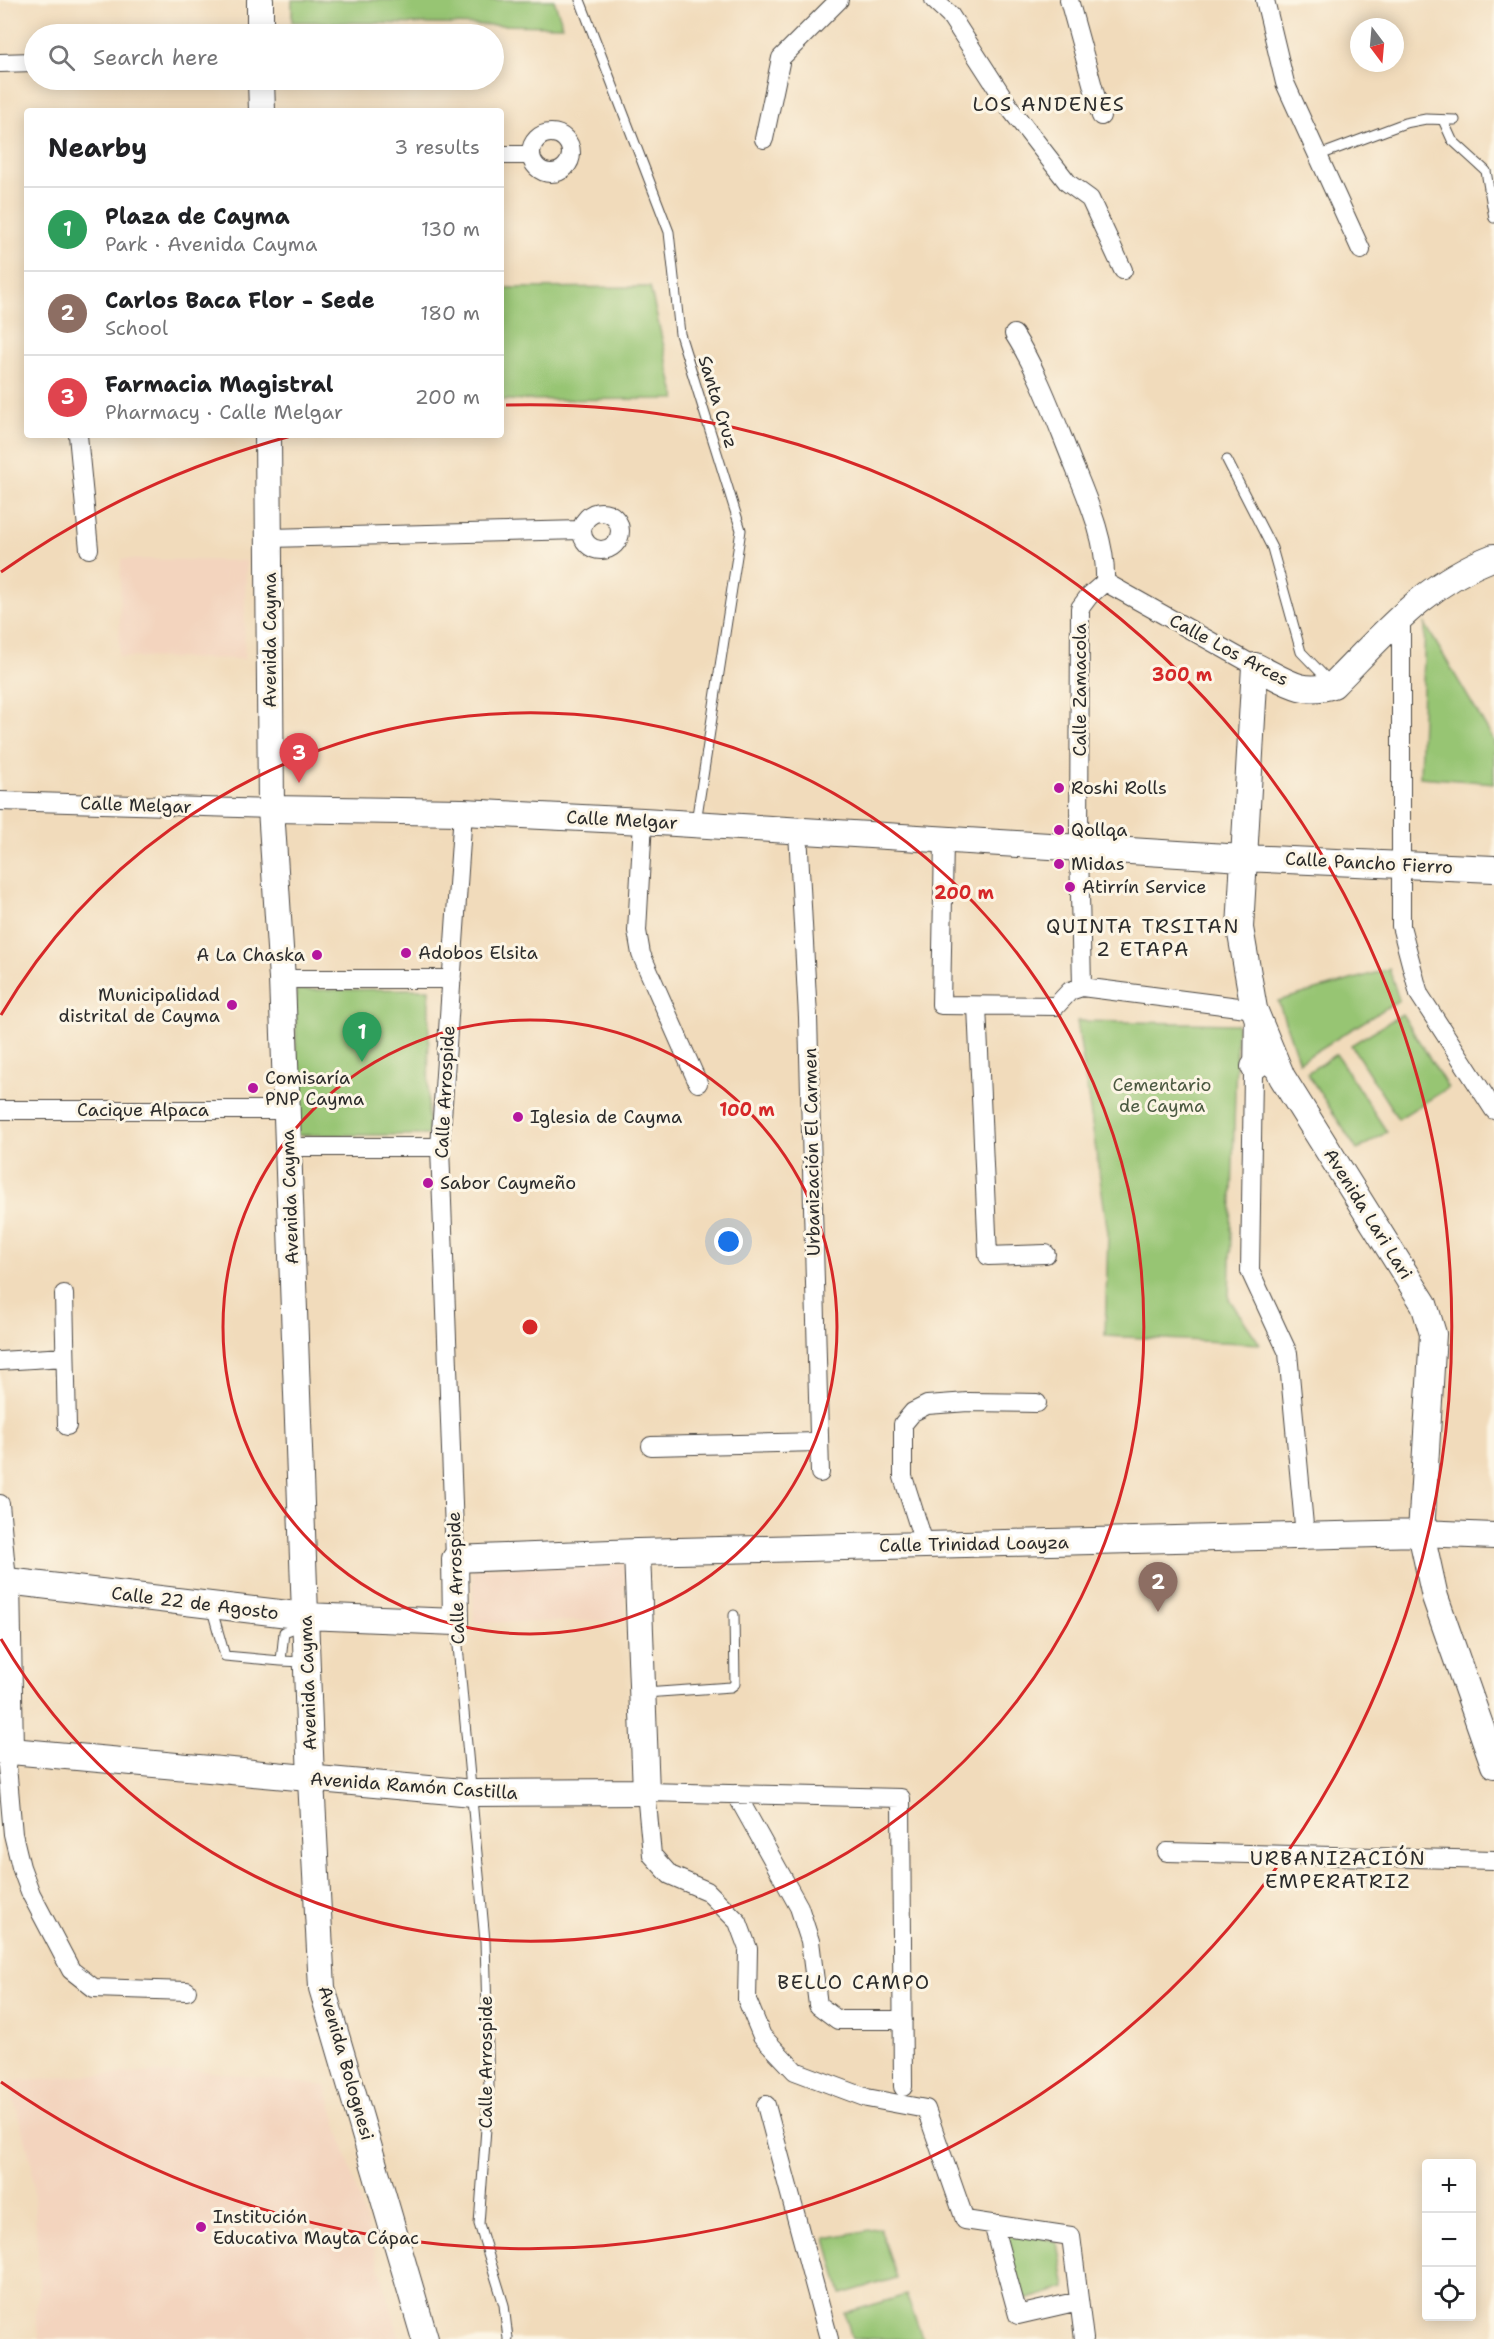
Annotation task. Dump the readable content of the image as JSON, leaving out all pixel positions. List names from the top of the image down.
{
  "streets": {
    "street": [
      "Avenida Cayma",
      "Calle Los Arces",
      "Calle Zamacola",
      "Calle Melgar",
      "Calle Pancho Fierro",
      "Calle Arrospide",
      "Cacique Alpaca",
      "Urbanización El Carmen",
      "Avenida Lari Lari",
      "Calle Trinidad Loayza",
      "Calle 22 de Agosto",
      "Avenida Ramón Castilla",
      "Avenida Bolognesi"
    ],
    "lane": ["Santa Cruz"]
  },
  "crossings": [
    ["Santa Cruz", "Calle Melgar"],
    ["Avenida Cayma", "Calle Melgar"],
    ["Avenida Cayma", "Cacique Alpaca"],
    ["Avenida Cayma", "Calle 22 de Agosto"],
    ["Avenida Cayma", "Avenida Ramón Castilla"],
    ["Avenida Cayma", "Avenida Bolognesi"],
    ["Calle Los Arces", "Calle Zamacola"],
    ["Calle Los Arces", "Avenida Lari Lari"],
    ["Calle Zamacola", "Calle Melgar"],
    ["Calle Melgar", "Calle Pancho Fierro"],
    ["Calle Melgar", "Calle Arrospide"],
    ["Calle Melgar", "Urbanización El Carmen"],
    ["Calle Melgar", "Avenida Lari Lari"],
    ["Calle Pancho Fierro", "Avenida Lari Lari"],
    ["Calle Arrospide", "Calle Trinidad Loayza"],
    ["Calle Arrospide", "Calle 22 de Agosto"],
    ["Calle Arrospide", "Avenida Ramón Castilla"],
    ["Avenida Lari Lari", "Calle Trinidad Loayza"],
    ["Avenida Ramón Castilla", "Avenida Bolognesi"]
  ],
  "districts": [
    "LOS ANDENES",
    "QUINTA TRSITAN 2 ETAPA",
    "URBANIZACIÓN EMPERATRIZ",
    "BELLO CAMPO"
  ],
  "parks": ["Cementario de Cayma"],
  "places": [
    "Roshi Rolls",
    "Qollqa",
    "Midas",
    "Atirrín Service",
    "Adobos Elsita",
    "A La Chaska",
    "Municipalidad distrital de Cayma",
    "Comisaría PNP Cayma",
    "Iglesia de Cayma",
    "Sabor Caymeño",
    "Institución Educativa Mayta Cápac"
  ],
  "north": "bottom",
  "page": {
    "search": "Search here",
    "heading": ["Nearby", "3 results"],
    "list": [
      {
        "mark": "1",
        "name": "Plaza de Cayma",
        "note": "Park · Avenida Cayma",
        "value": "130 m"
      },
      {
        "mark": "2",
        "name": "Carlos Baca Flor - Sede",
        "note": "School",
        "value": "180 m"
      },
      {
        "mark": "3",
        "name": "Farmacia Magistral",
        "note": "Pharmacy · Calle Melgar",
        "value": "200 m"
      }
    ],
    "pins": ["3", "1", "2"],
    "map_buttons": ["+", "−"]
  },
  "rings": ["300 m", "200 m", "100 m"]
}
